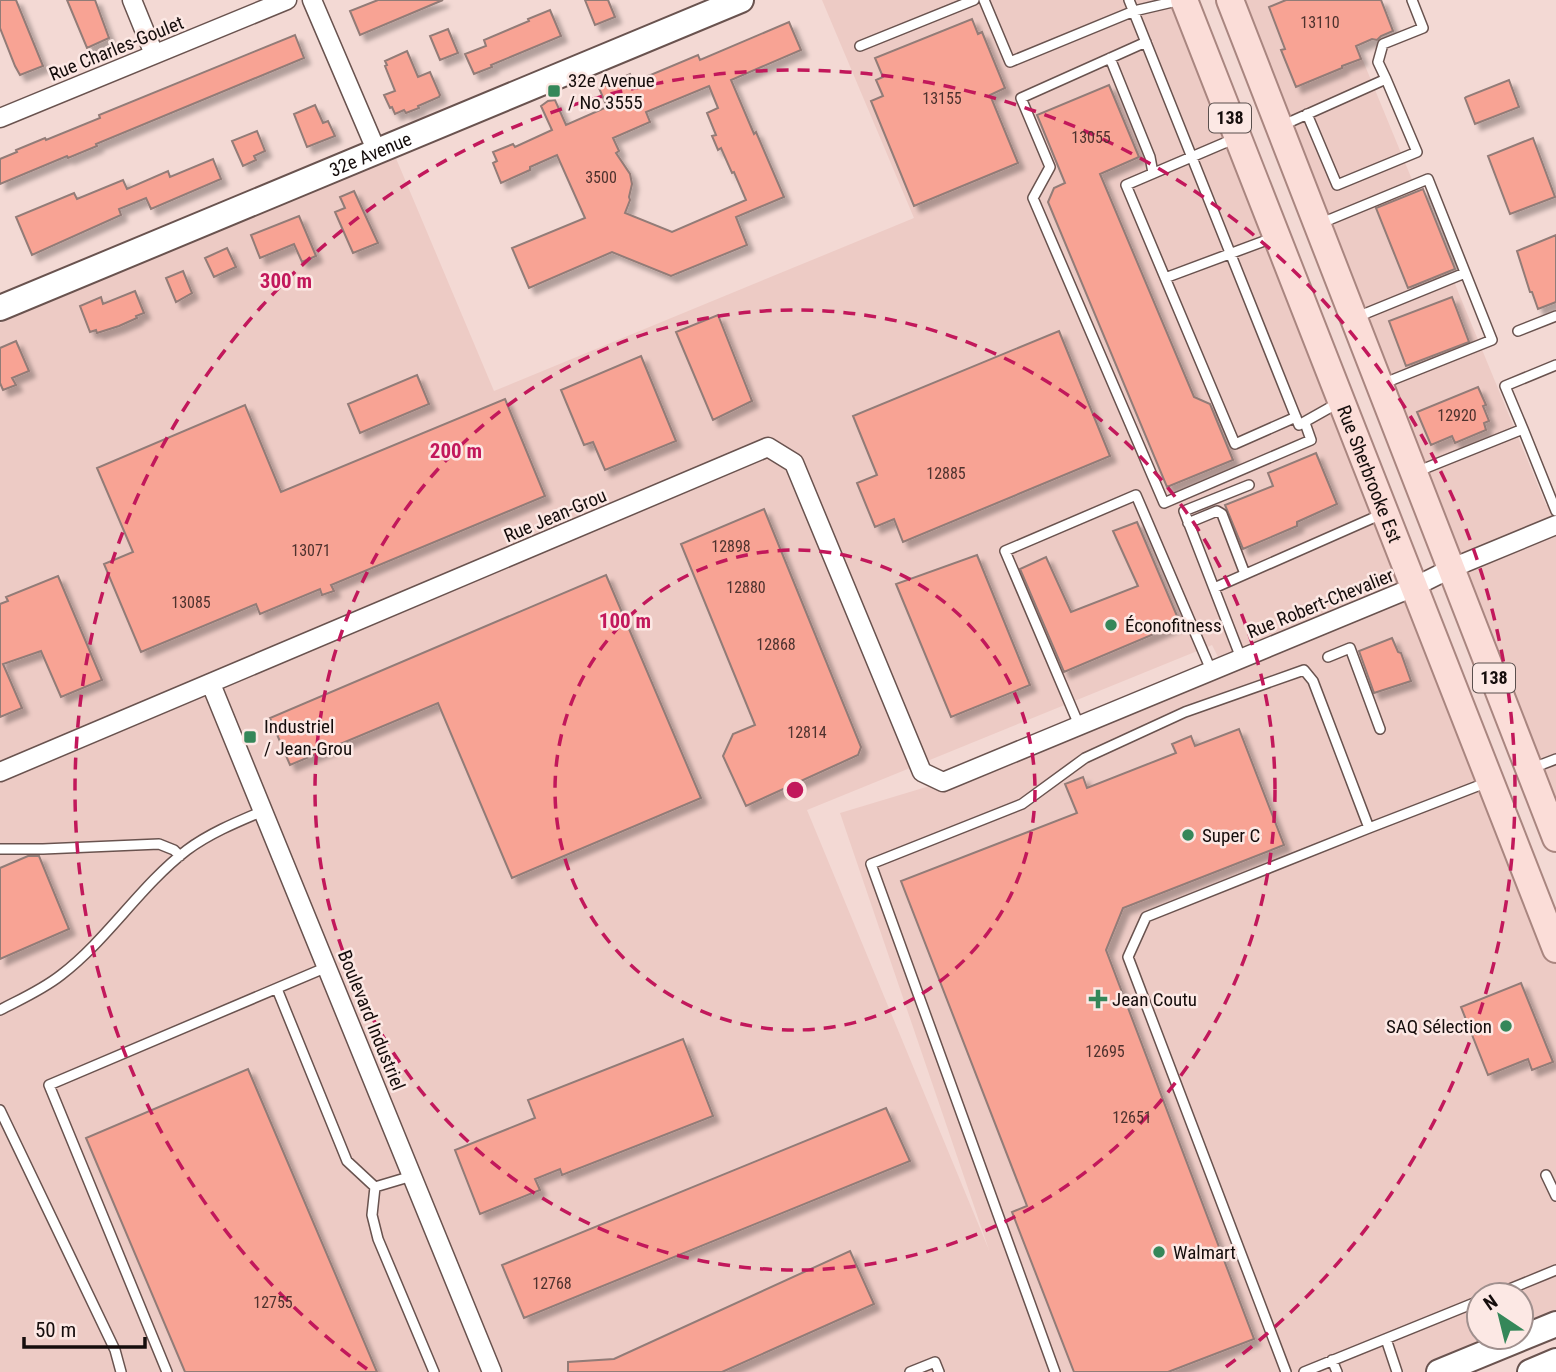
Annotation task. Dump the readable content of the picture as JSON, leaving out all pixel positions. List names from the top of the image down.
{
  "streets": {
    "main road": ["138", "Rue Sherbrooke Est"],
    "street": [
      "Rue Charles-Goulet",
      "32e Avenue",
      "Rue Jean-Grou",
      "Rue Robert-Chevalier",
      "Boulevard Industriel"
    ]
  },
  "crossings": [
    ["138", "Rue Robert-Chevalier"],
    ["Rue Sherbrooke Est", "Rue Robert-Chevalier"],
    ["Rue Jean-Grou", "Rue Robert-Chevalier"],
    ["Rue Jean-Grou", "Boulevard Industriel"]
  ],
  "places": {
    "transit": ["32e Avenue / No 3555", "Industriel / Jean-Grou"],
    "other": [
      "Éconofitness",
      "Super C",
      "SAQ Sélection",
      "Walmart"
    ],
    "health": ["Jean Coutu"]
  },
  "house_numbers": [
    "13110",
    "13155",
    "13055",
    "3500",
    "12920",
    "12885",
    "12898",
    "13071",
    "12880",
    "13085",
    "12868",
    "12814",
    "12695",
    "12651",
    "12768",
    "12755"
  ],
  "scale_bar": "50 m",
  "north": "top left",
  "rings": ["300 m", "200 m", "100 m"]
}
